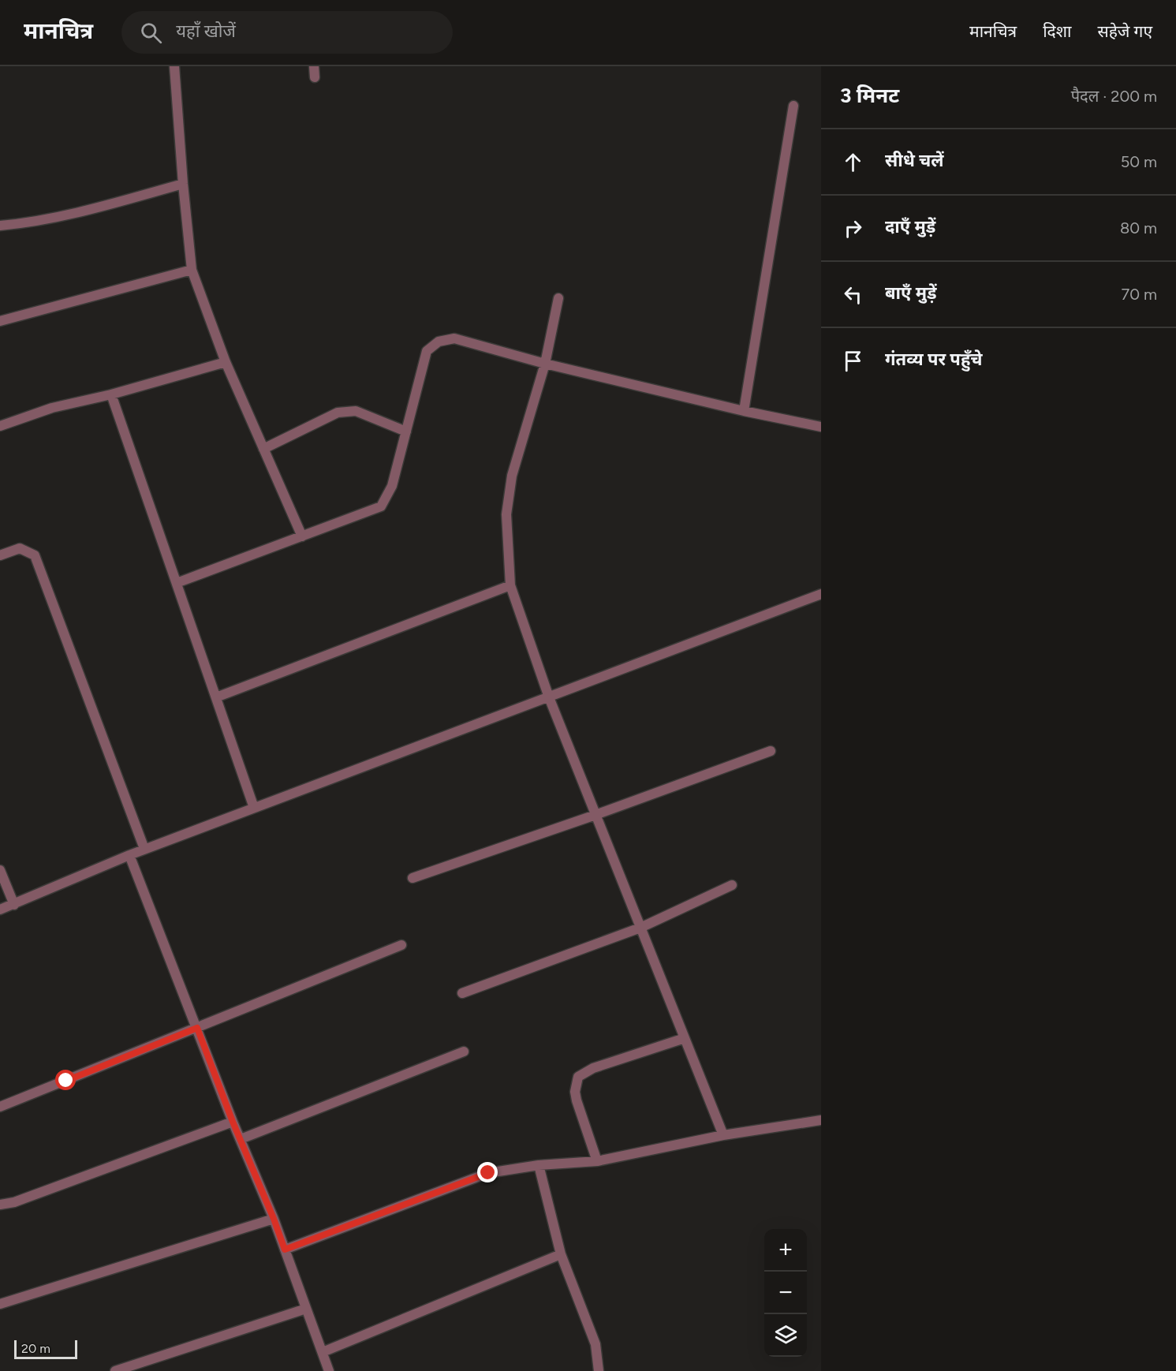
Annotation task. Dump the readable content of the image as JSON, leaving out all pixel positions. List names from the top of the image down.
{
  "scale_bar": "20 m",
  "page": {
    "header": "मानचित्र",
    "search": "यहाँ खोजें",
    "nav": ["मानचित्र", "दिशा", "सहेजे गए"],
    "heading": ["3 मिनट", "पैदल · 200 m"],
    "list": [
      ["सीधे चलें", "50 m"],
      ["दाएँ मुड़ें", "80 m"],
      ["बाएँ मुड़ें", "70 m"],
      "गंतव्य पर पहुँचे"
    ],
    "map_buttons": ["+", "−"],
    "scale": "20 m"
  }
}
